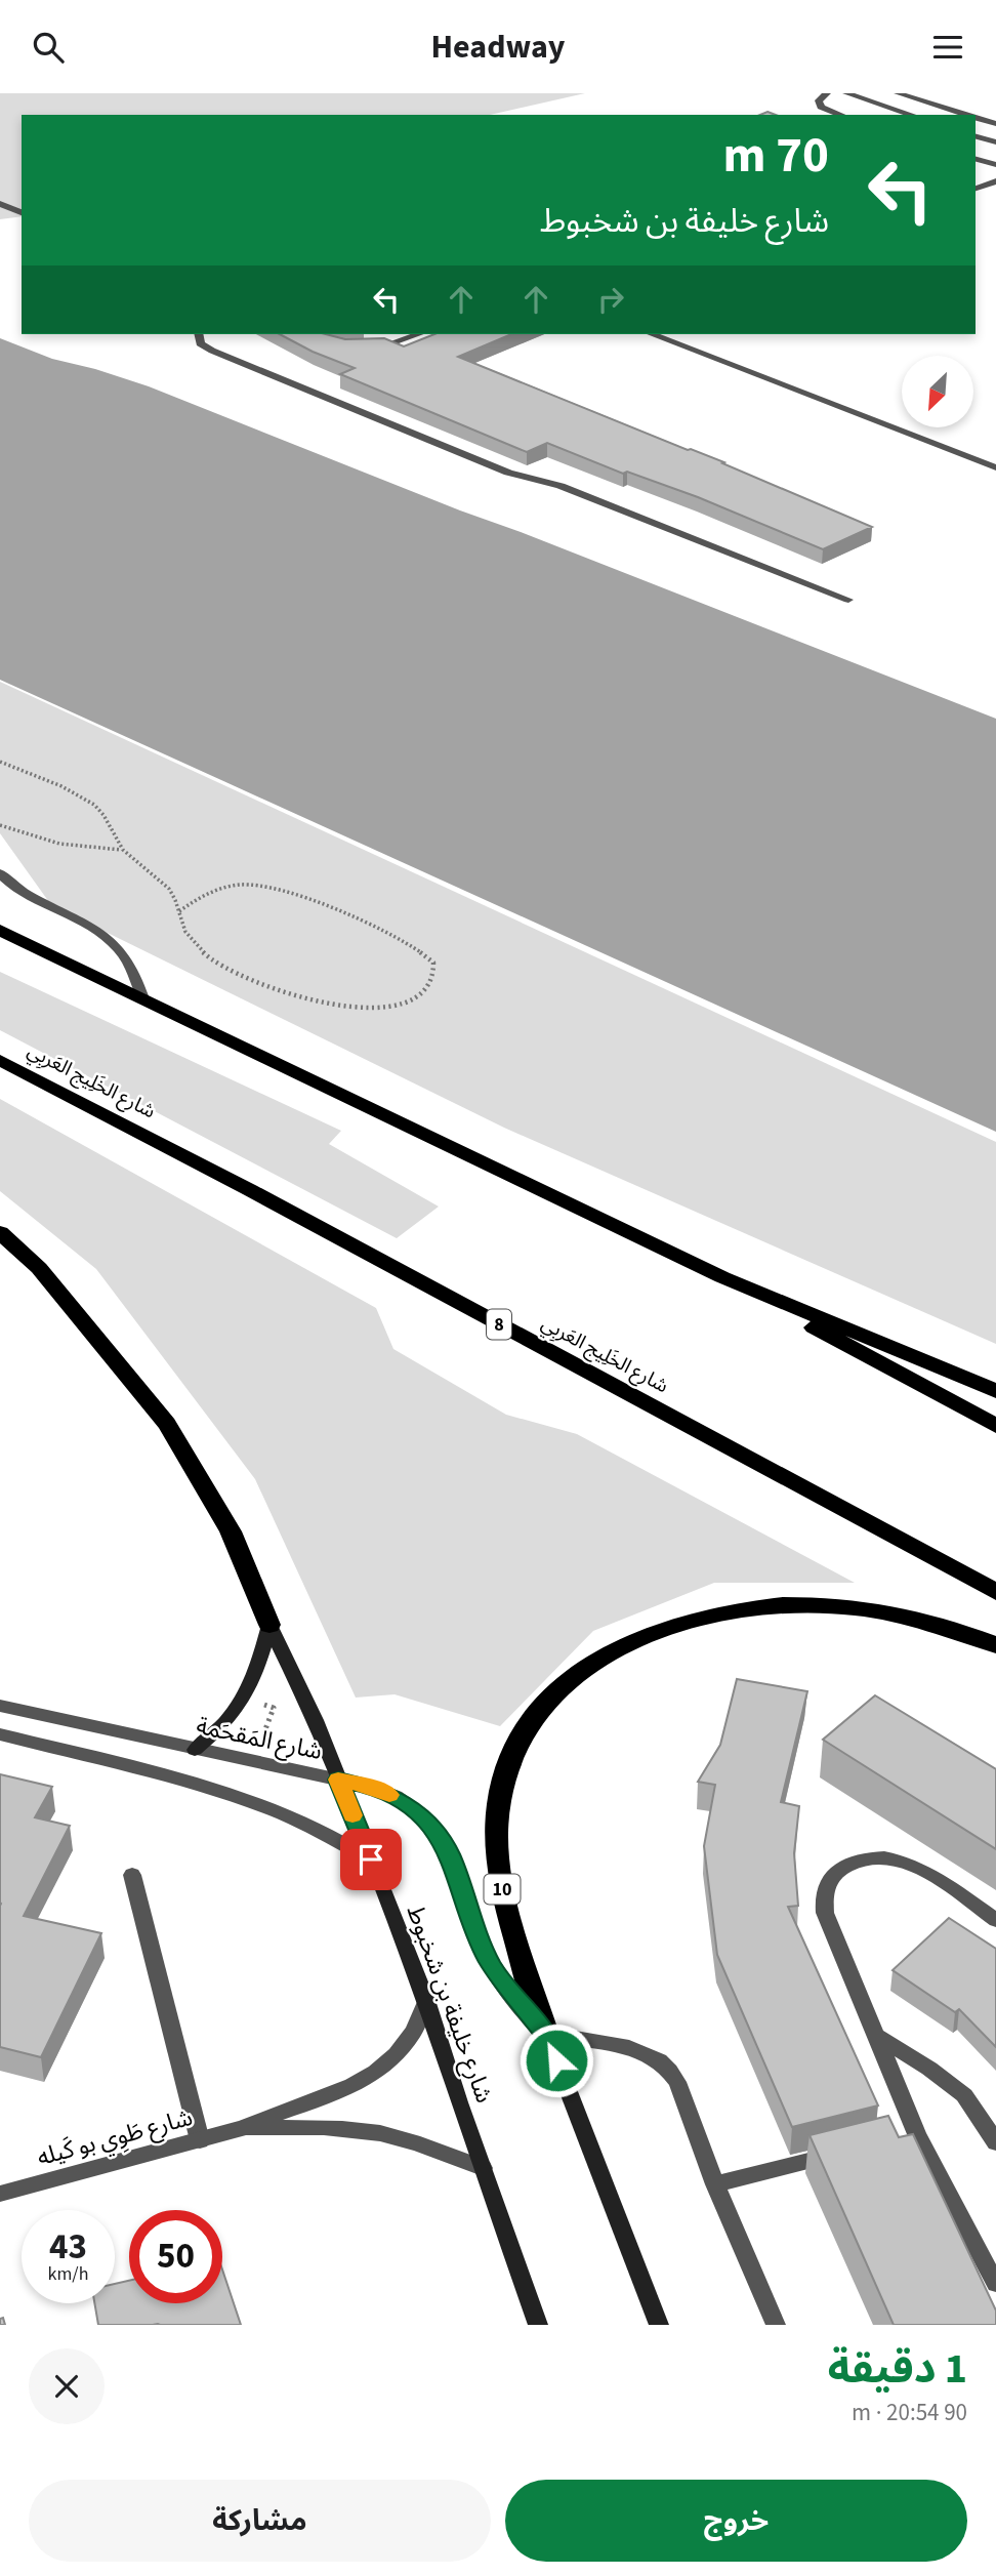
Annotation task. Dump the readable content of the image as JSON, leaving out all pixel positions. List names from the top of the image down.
{
  "streets": {
    "highway": ["شارع الخَلِيج العَربِي", "8", "10"],
    "main road": ["شارع خليفة بن شخبوط"],
    "street": ["شارع المَقحَمة", "شارع طَوِي بو كَيله"]
  },
  "crossings": [
    ["شارع المَقحَمة", "10"],
    ["شارع المَقحَمة", "شارع خليفة بن شخبوط"],
    ["شارع خليفة بن شخبوط", "شارع طَوِي بو كَيله"]
  ],
  "north": "bottom left",
  "page": {
    "header": "Headway",
    "turn": ["70 m", "شارع خليفة بن شخبوط"],
    "speed": "43 km/h",
    "limit": "50",
    "heading": ["1 دقيقة", "90 m · 20:54"],
    "buttons": ["خروج", "مشاركة"]
  }
}
